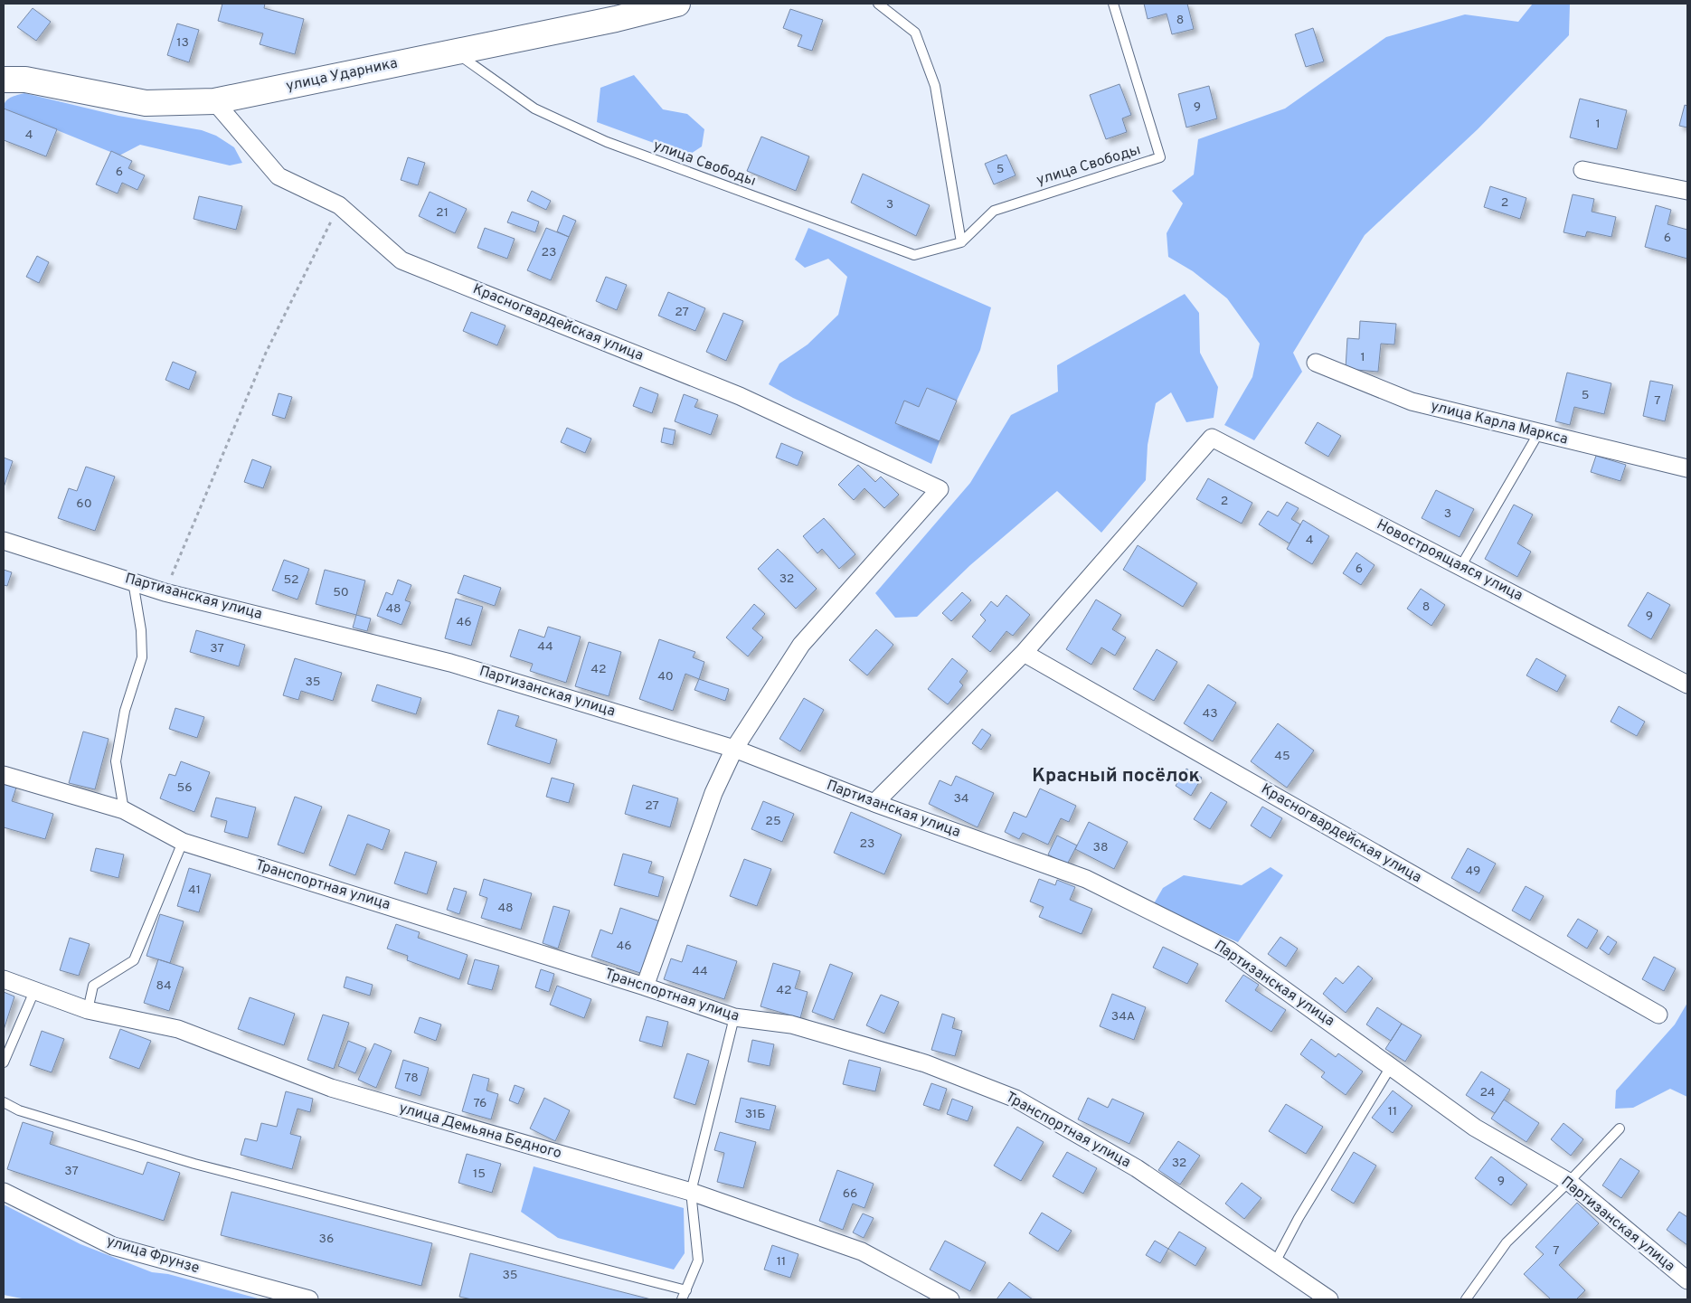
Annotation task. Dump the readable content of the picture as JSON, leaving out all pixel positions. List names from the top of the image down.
{
  "streets": {
    "main road": ["улица Ударника"],
    "street": [
      "Красногвардейская улица",
      "улица Карла Маркса",
      "Новостроящаяся улица",
      "Партизанская улица",
      "Транспортная улица",
      "улица Демьяна Бедного",
      "улица Фрунзе"
    ],
    "lane": ["улица Свободы"]
  },
  "crossings": [
    ["улица Ударника", "улица Свободы"],
    ["улица Ударника", "Красногвардейская улица"],
    ["Красногвардейская улица", "Новостроящаяся улица"],
    ["Красногвардейская улица", "Партизанская улица"]
  ],
  "districts": ["Красный посёлок"],
  "house_numbers": [
    "8",
    "13",
    "9",
    "1",
    "4",
    "5",
    "6",
    "2",
    "3",
    "21",
    "6",
    "23",
    "27",
    "1",
    "5",
    "7",
    "2",
    "60",
    "3",
    "4",
    "6",
    "32",
    "52",
    "50",
    "8",
    "48",
    "9",
    "46",
    "44",
    "37",
    "42",
    "40",
    "35",
    "43",
    "45",
    "56",
    "34",
    "27",
    "25",
    "23",
    "38",
    "49",
    "41",
    "48",
    "46",
    "44",
    "84",
    "42",
    "34А",
    "78",
    "24",
    "76",
    "11",
    "31Б",
    "32",
    "37",
    "15",
    "9",
    "66",
    "36",
    "7",
    "11",
    "35"
  ]
}
